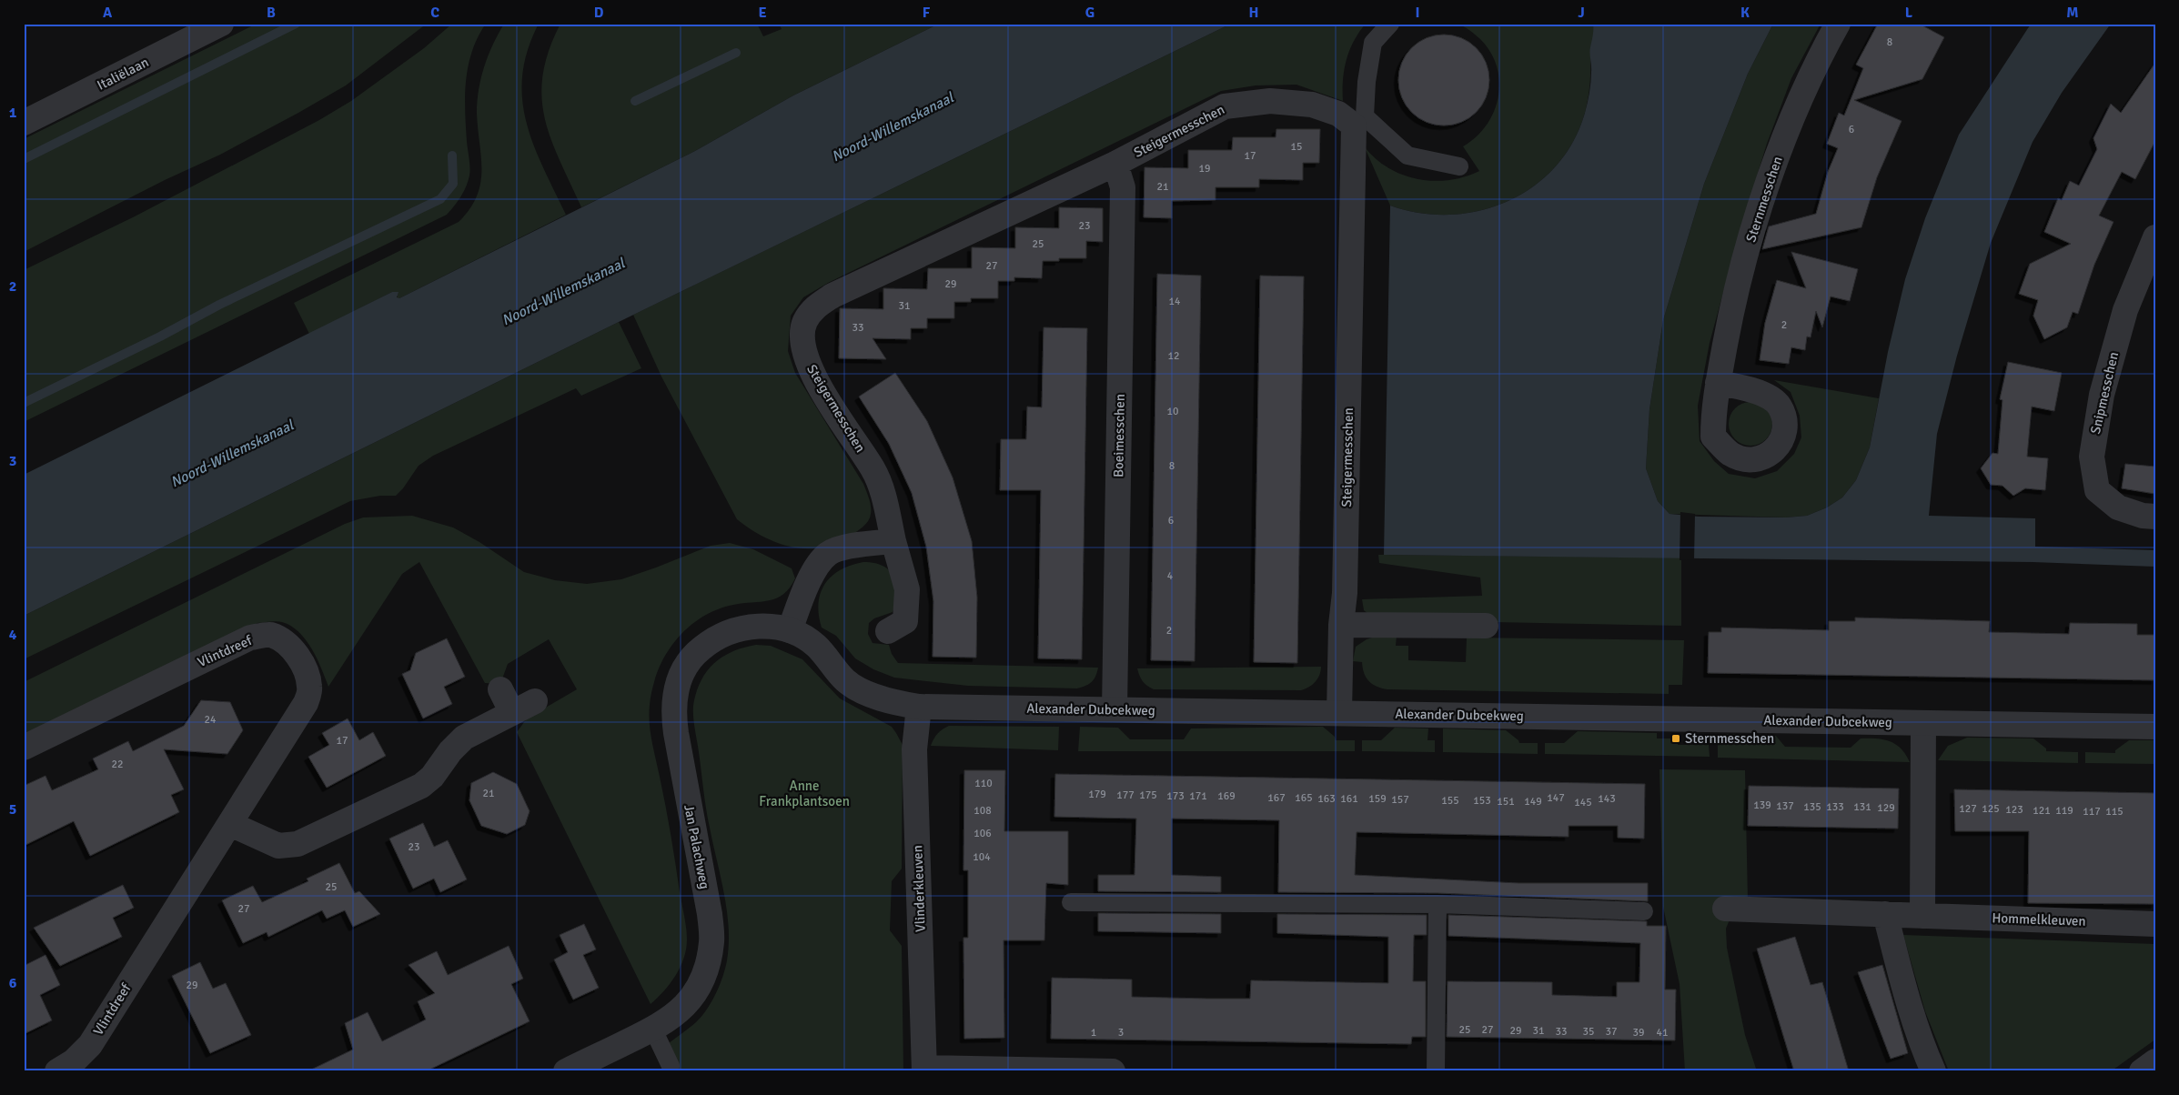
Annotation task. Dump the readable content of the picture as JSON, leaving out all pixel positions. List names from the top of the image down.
{
  "streets": {
    "street": [
      "Italiëlaan",
      "Steigermesschen",
      "Sternmesschen",
      "Snipmesschen",
      "Boeimesschen",
      "Vlintdreef",
      "Alexander Dubcekweg",
      "Jan Palachweg",
      "Vlinderkleuven",
      "Hommelkleuven"
    ]
  },
  "crossings": [
    ["Steigermesschen", "Boeimesschen"],
    ["Steigermesschen", "Alexander Dubcekweg"],
    ["Boeimesschen", "Alexander Dubcekweg"],
    ["Alexander Dubcekweg", "Jan Palachweg"],
    ["Alexander Dubcekweg", "Vlinderkleuven"]
  ],
  "water": ["Noord-Willemskanaal"],
  "parks": ["Anne Frankplantsoen"],
  "places": {
    "transit": ["Sternmesschen"]
  },
  "house_numbers": [
    "8",
    "6",
    "15",
    "17",
    "19",
    "21",
    "23",
    "25",
    "27",
    "29",
    "14",
    "31",
    "2",
    "33",
    "12",
    "10",
    "8",
    "6",
    "4",
    "2",
    "24",
    "17",
    "22",
    "110",
    "21",
    "179",
    "177",
    "175",
    "173",
    "171",
    "169",
    "167",
    "165",
    "147",
    "163",
    "161",
    "159",
    "143",
    "157",
    "155",
    "153",
    "151",
    "149",
    "145",
    "139",
    "137",
    "135",
    "133",
    "131",
    "129",
    "127",
    "125",
    "123",
    "108",
    "121",
    "119",
    "117",
    "115",
    "106",
    "23",
    "104",
    "25",
    "27",
    "29",
    "25",
    "27",
    "29",
    "31",
    "33",
    "35",
    "37",
    "1",
    "3",
    "39",
    "41"
  ],
  "grid": {
    "columns": [
      "A",
      "B",
      "C",
      "D",
      "E",
      "F",
      "G",
      "H",
      "I",
      "J",
      "K",
      "L",
      "M"
    ],
    "rows": [
      "1",
      "2",
      "3",
      "4",
      "5",
      "6"
    ]
  }
}
